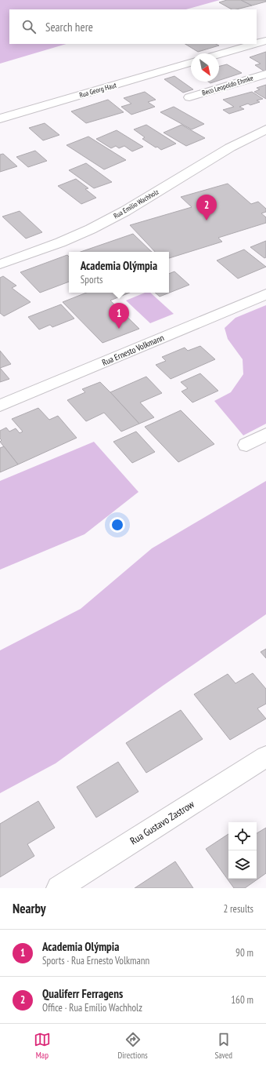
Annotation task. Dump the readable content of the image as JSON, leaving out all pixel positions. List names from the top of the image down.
{
  "streets": {
    "street": [
      "Beco Leopoldo Ehmke",
      "Rua Georg Haut",
      "Rua Emílio Wachholz",
      "Rua Ernesto Volkmann",
      "Rua Gustavo Zastrow"
    ]
  },
  "north": "bottom right",
  "page": {
    "search": "Search here",
    "pins": ["2", "1"],
    "popup": ["Academia Olýmpia", "Sports"],
    "heading": ["Nearby", "2 results"],
    "list": [
      {
        "mark": "1",
        "name": "Academia Olýmpia",
        "note": "Sports · Rua Ernesto Volkmann",
        "value": "90 m"
      },
      {
        "mark": "2",
        "name": "Qualiferr Ferragens",
        "note": "Office · Rua Emílio Wachholz",
        "value": "160 m"
      }
    ],
    "nav": ["Map", "Directions", "Saved"]
  }
}
